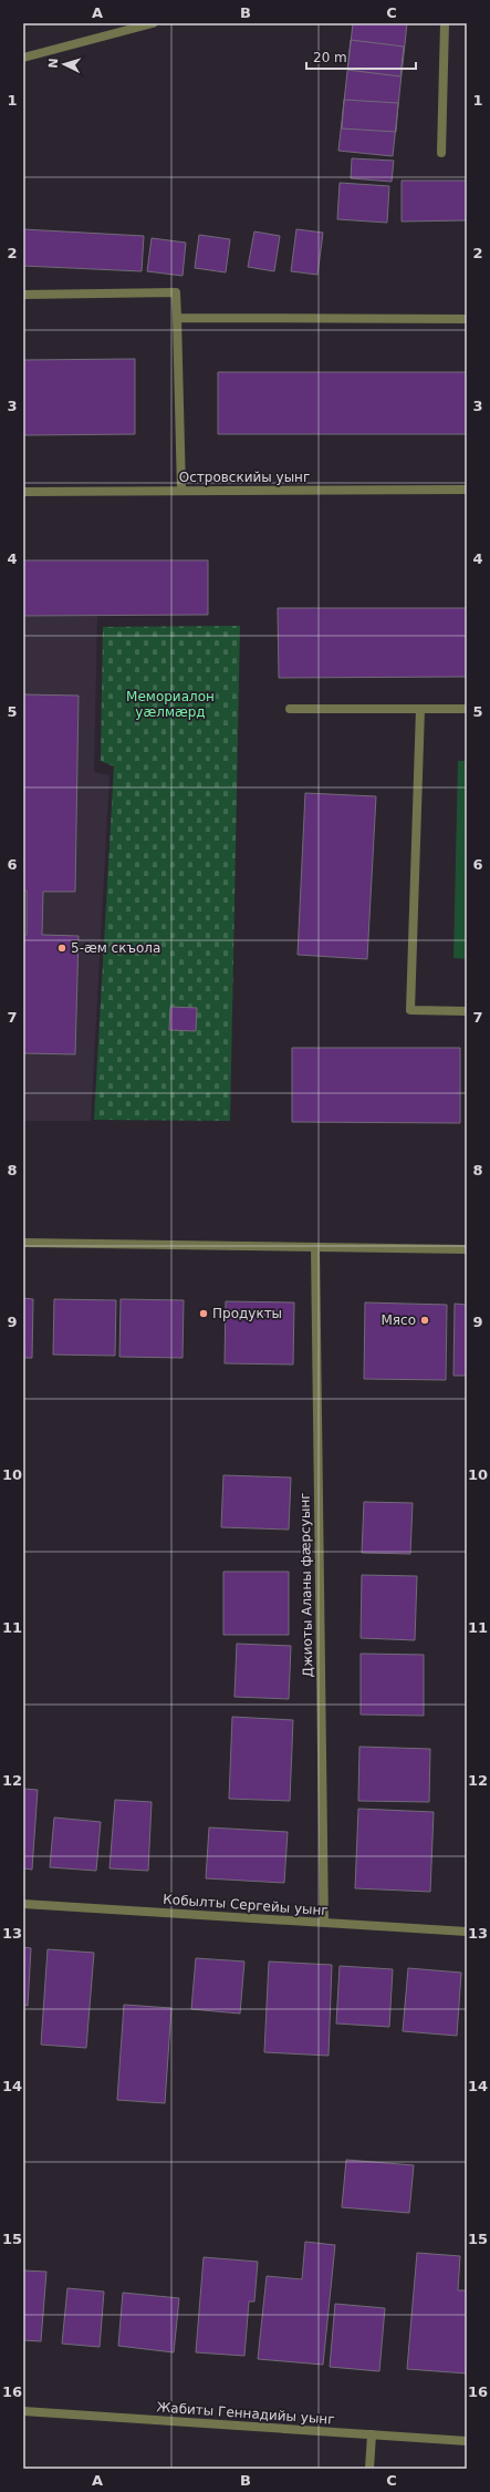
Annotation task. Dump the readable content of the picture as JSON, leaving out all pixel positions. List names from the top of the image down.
{
  "streets": {
    "street": [
      "Островскийы уынг",
      "Джиоты Аланы фæрсуынг",
      "Кобылты Сергейы уынг",
      "Жабиты Геннадийы уынг"
    ]
  },
  "crossings": [
    ["Джиоты Аланы фæрсуынг", "Кобылты Сергейы уынг"]
  ],
  "parks": ["Мемориалон уæлмæрд"],
  "places": ["5-æм скъола", "Продукты", "Мясо"],
  "scale_bar": "20 m",
  "north": "left",
  "grid": {
    "columns": ["A", "B", "C"],
    "rows": [
      "1",
      "2",
      "3",
      "4",
      "5",
      "6",
      "7",
      "8",
      "9",
      "10",
      "11",
      "12",
      "13",
      "14",
      "15",
      "16"
    ]
  }
}
